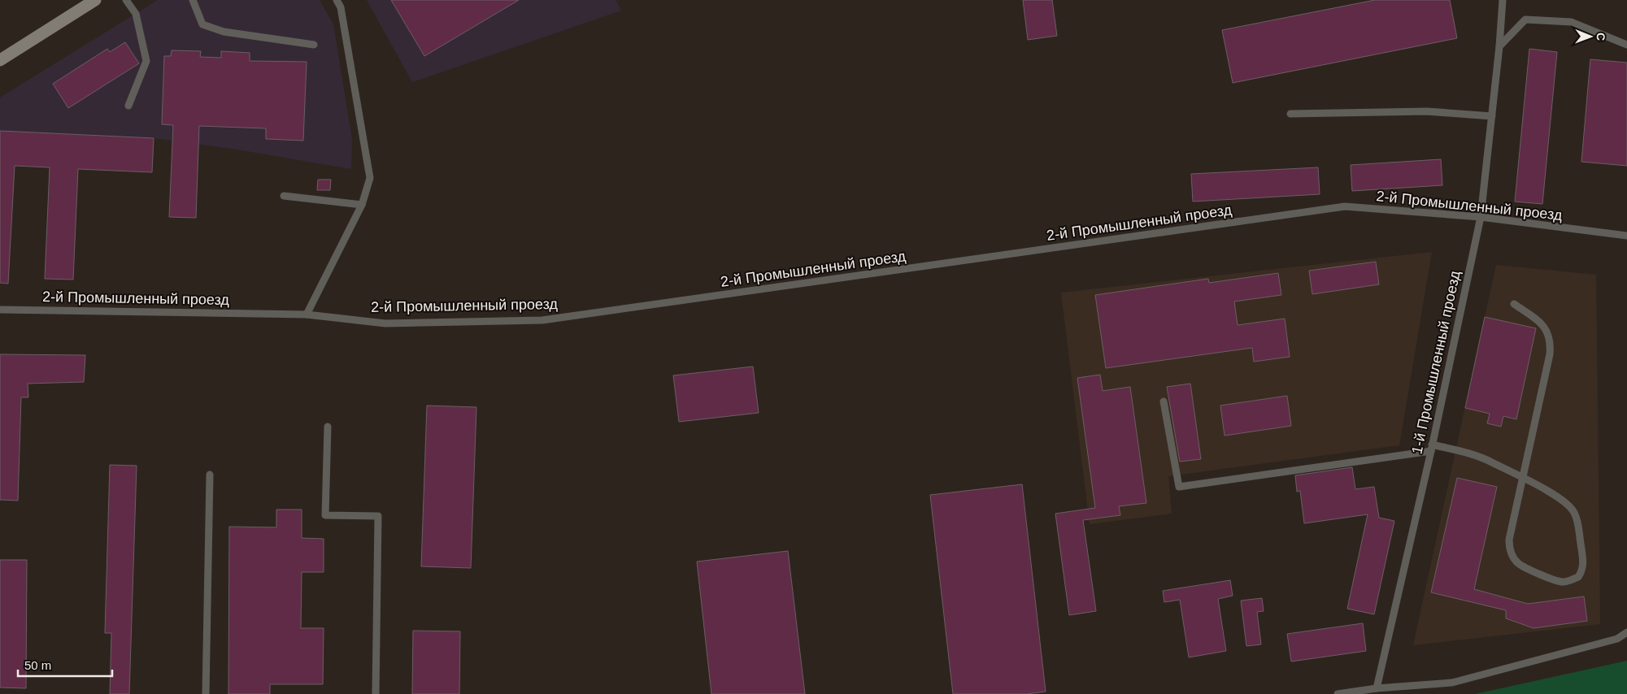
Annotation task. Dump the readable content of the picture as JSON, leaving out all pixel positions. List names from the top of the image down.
{
  "streets": {
    "lane": ["2-й Промышленный проезд", "1-й Промышленный проезд"]
  },
  "crossings": [
    ["2-й Промышленный проезд", "1-й Промышленный проезд"]
  ],
  "scale_bar": "50 m",
  "north": "right"
}
